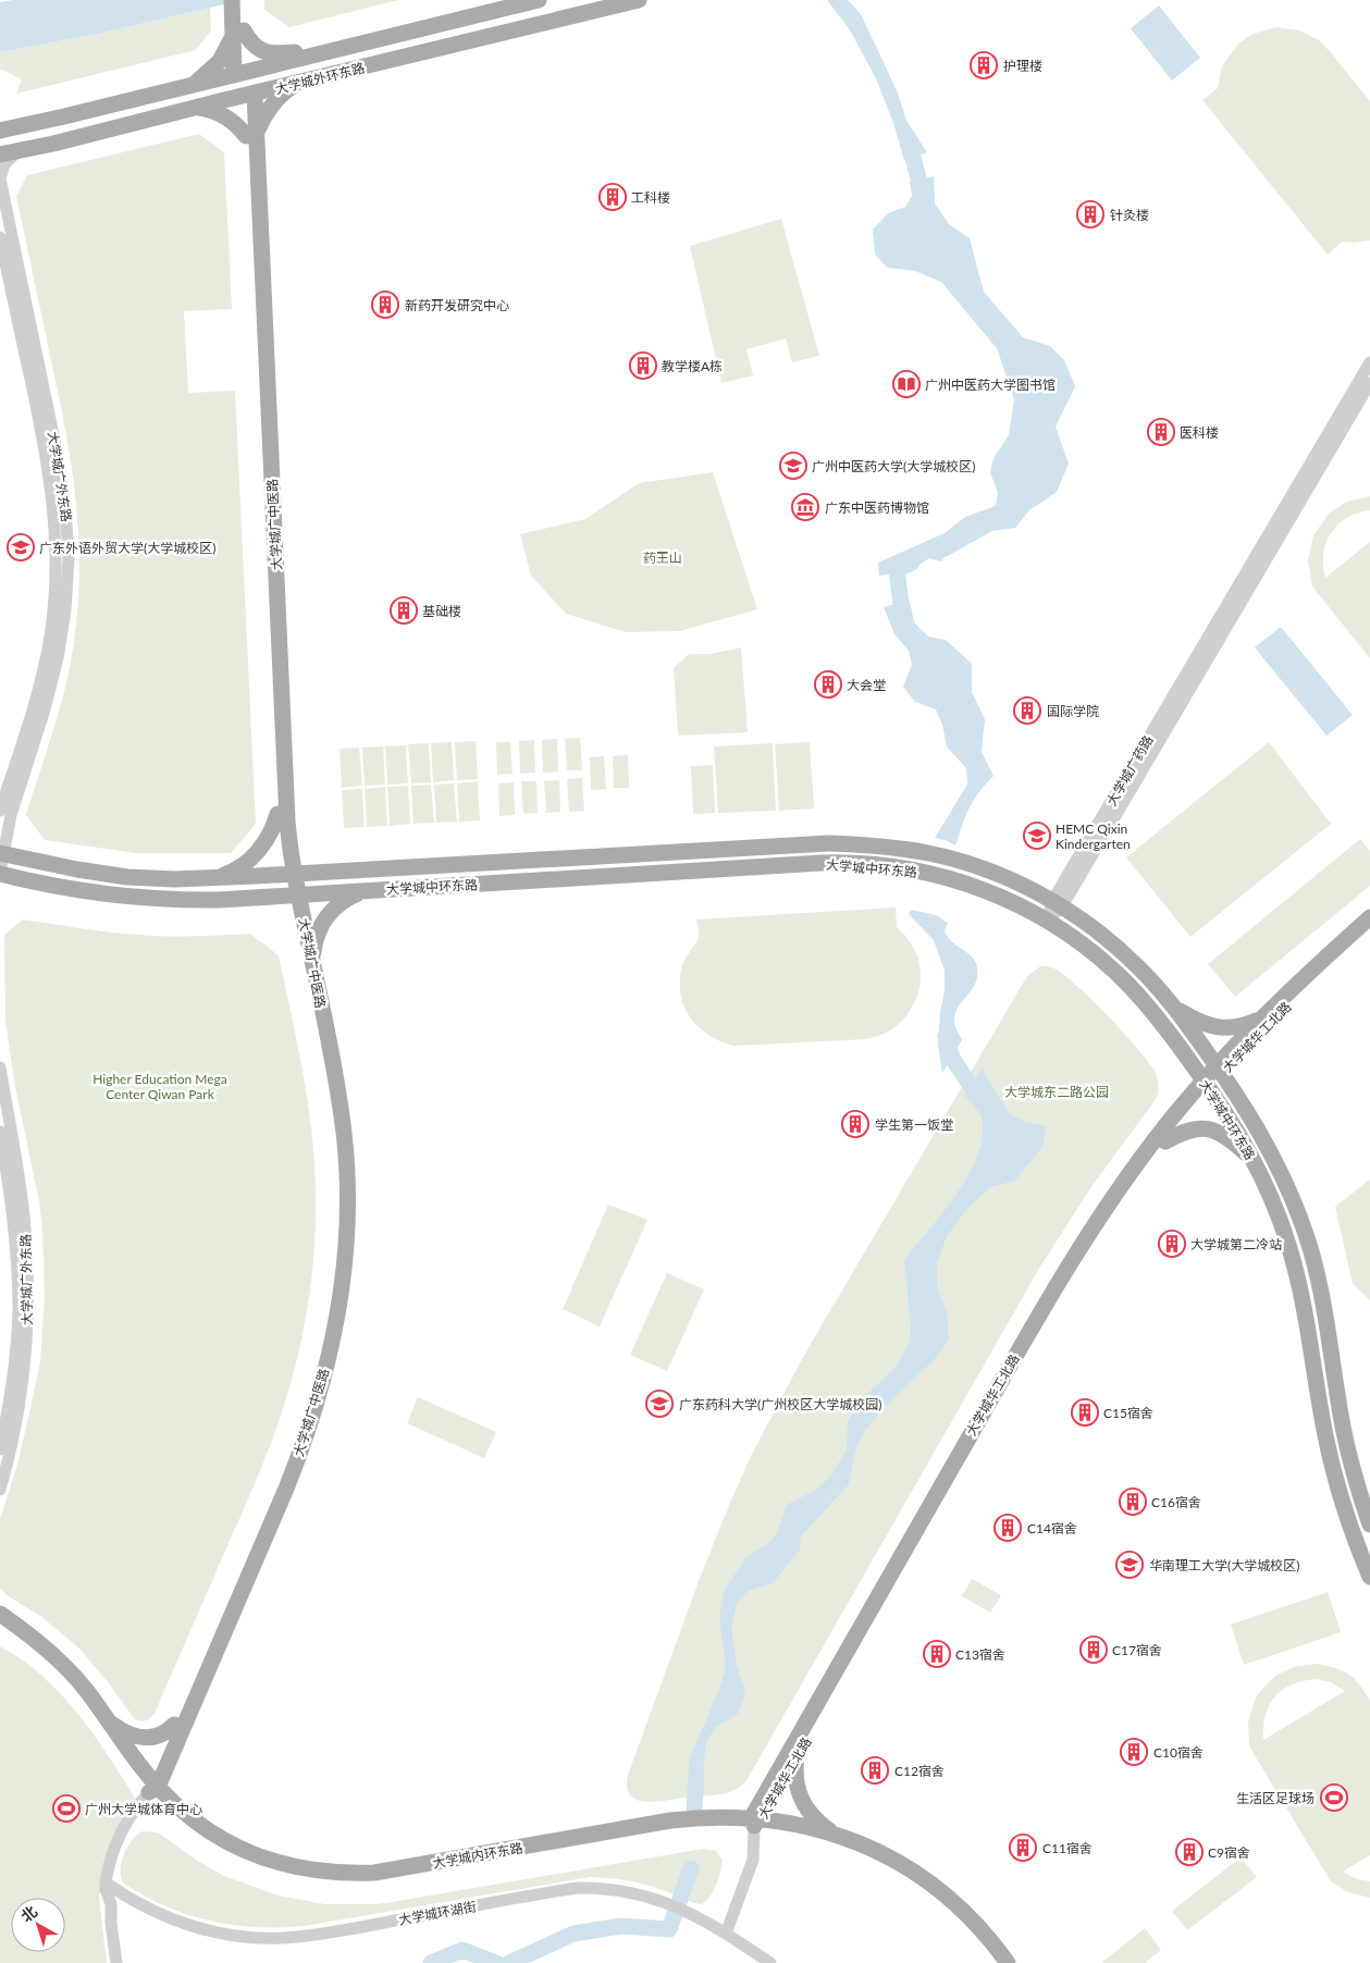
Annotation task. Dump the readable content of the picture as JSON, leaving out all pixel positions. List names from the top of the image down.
{
  "streets": {
    "main road": [
      "大学城外环东路",
      "大学城广中医路",
      "大学城中环东路",
      "大学城华工北路",
      "大学城内环东路"
    ],
    "street": ["大学城广外东路", "大学城广药路", "大学城环湖街"]
  },
  "crossings": [
    ["大学城外环东路", "大学城广外东路"],
    ["大学城外环东路", "大学城广中医路"],
    ["大学城广外东路", "大学城中环东路"],
    ["大学城广中医路", "大学城中环东路"],
    ["大学城广中医路", "大学城内环东路"],
    ["大学城广中医路", "大学城环湖街"],
    ["大学城广药路", "大学城中环东路"],
    ["大学城中环东路", "大学城华工北路"],
    ["大学城华工北路", "大学城内环东路"]
  ],
  "parks": ["药王山", "Higher Education Mega Center Qiwan Park", "大学城东二路公园"],
  "places": {
    "building": [
      "护理楼",
      "工科楼",
      "针灸楼",
      "新药开发研究中心",
      "教学楼A栋",
      "医科楼",
      "基础楼",
      "大会堂",
      "国际学院",
      "学生第一饭堂",
      "大学城第二冷站",
      "C15宿舍",
      "C16宿舍",
      "C14宿舍",
      "C17宿舍",
      "C13宿舍",
      "C10宿舍",
      "C12宿舍",
      "C11宿舍",
      "C9宿舍"
    ],
    "library": ["广州中医药大学图书馆"],
    "school or university": [
      "广州中医药大学(大学城校区)",
      "广东外语外贸大学(大学城校区)",
      "HEMC Qixin Kindergarten",
      "广东药科大学(广州校区大学城校园)",
      "华南理工大学(大学城校区)"
    ],
    "museum": ["广东中医药博物馆"],
    "sports": ["生活区足球场", "广州大学城体育中心"]
  },
  "north": "top left"
}
